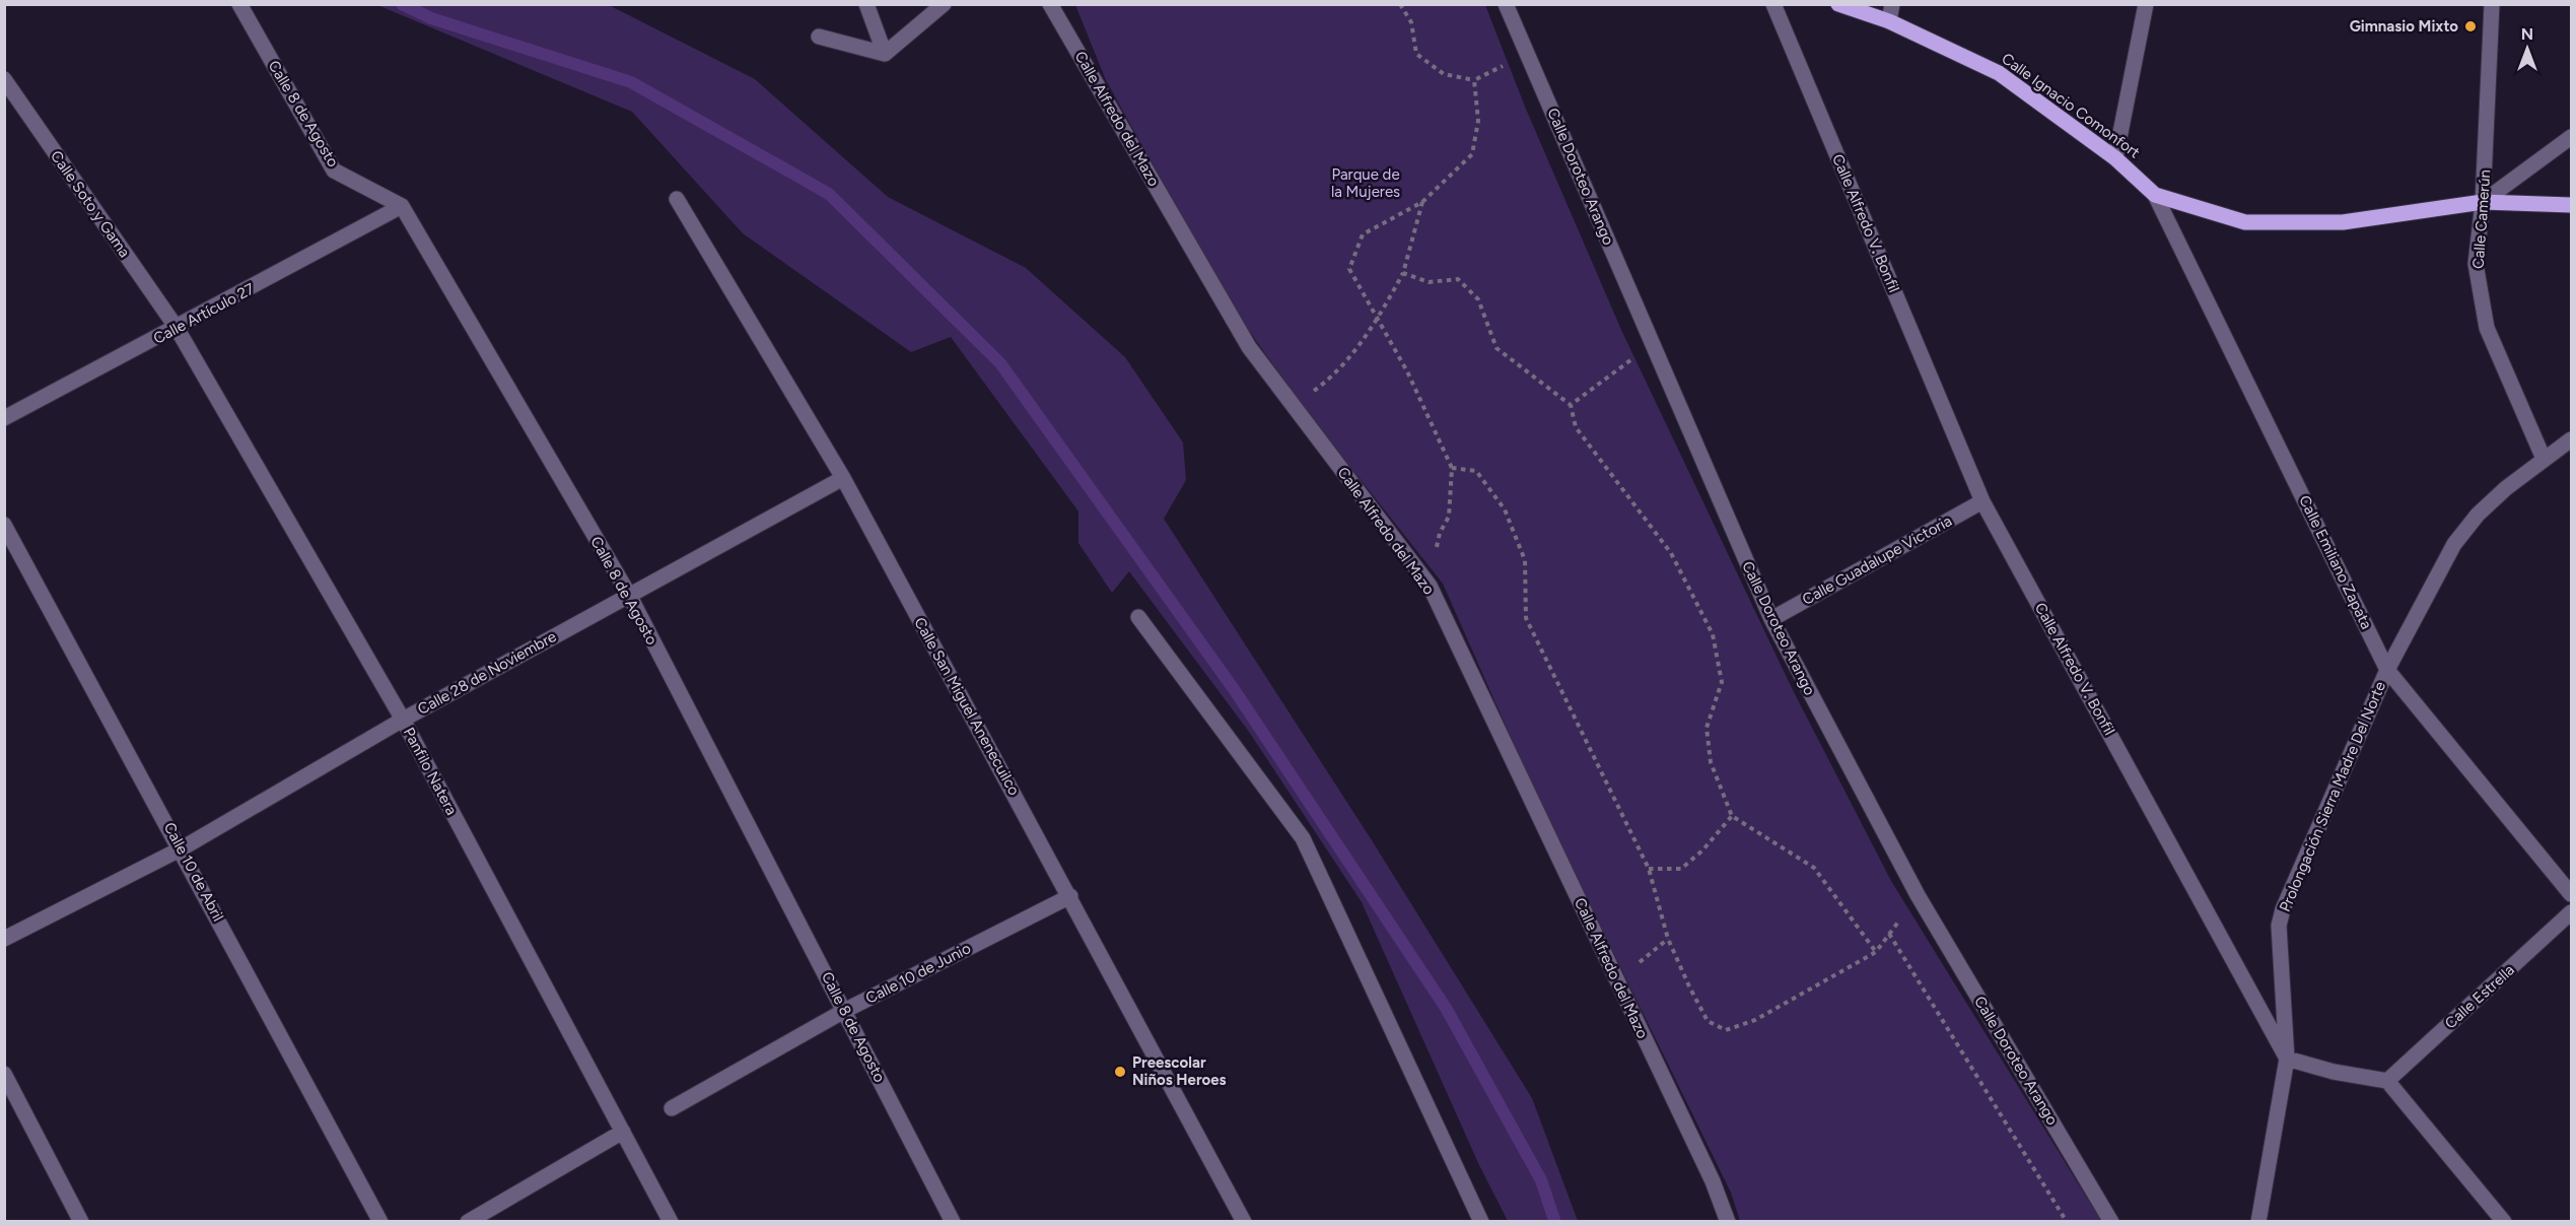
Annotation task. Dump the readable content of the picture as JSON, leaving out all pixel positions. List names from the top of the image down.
{
  "streets": {
    "main road": ["Calle Ignacio Comonfort"],
    "street": [
      "Calle 8 de Agosto",
      "Calle Alfredo del Mazo",
      "Calle Doroteo Arango",
      "Calle Soto y Gama",
      "Calle Camerún",
      "Calle Alfredo V. Bonfil",
      "Calle Artículo 27",
      "Calle Guadalupe Victoria",
      "Calle Emiliano Zapata",
      "Calle 28 de Noviembre",
      "Calle San Miguel Anenecuilco",
      "Panfilo Natera",
      "Prolongación Sierra Madre Del Norte",
      "Calle 10 de Abril",
      "Calle 10 de Junio",
      "Calle Estrella"
    ]
  },
  "crossings": [
    ["Calle Ignacio Comonfort", "Calle Camerún"],
    ["Calle Ignacio Comonfort", "Calle Emiliano Zapata"],
    ["Calle 8 de Agosto", "Calle Artículo 27"],
    ["Calle 8 de Agosto", "Calle 28 de Noviembre"],
    ["Calle 8 de Agosto", "Calle 10 de Junio"],
    ["Calle Doroteo Arango", "Calle Guadalupe Victoria"],
    ["Calle Soto y Gama", "Calle Artículo 27"],
    ["Calle Soto y Gama", "Panfilo Natera"],
    ["Calle Camerún", "Prolongación Sierra Madre Del Norte"],
    ["Calle Alfredo V. Bonfil", "Calle Guadalupe Victoria"],
    ["Calle Alfredo V. Bonfil", "Prolongación Sierra Madre Del Norte"],
    ["Calle Artículo 27", "Panfilo Natera"],
    ["Calle Emiliano Zapata", "Prolongación Sierra Madre Del Norte"],
    ["Calle 28 de Noviembre", "Calle San Miguel Anenecuilco"],
    ["Calle 28 de Noviembre", "Panfilo Natera"],
    ["Calle 28 de Noviembre", "Calle 10 de Abril"],
    ["Calle San Miguel Anenecuilco", "Calle 10 de Junio"]
  ],
  "parks": ["Parque de la Mujeres"],
  "places": ["Gimnasio Mixto", "Preescolar Niños Heroes"],
  "north": "top"
}
